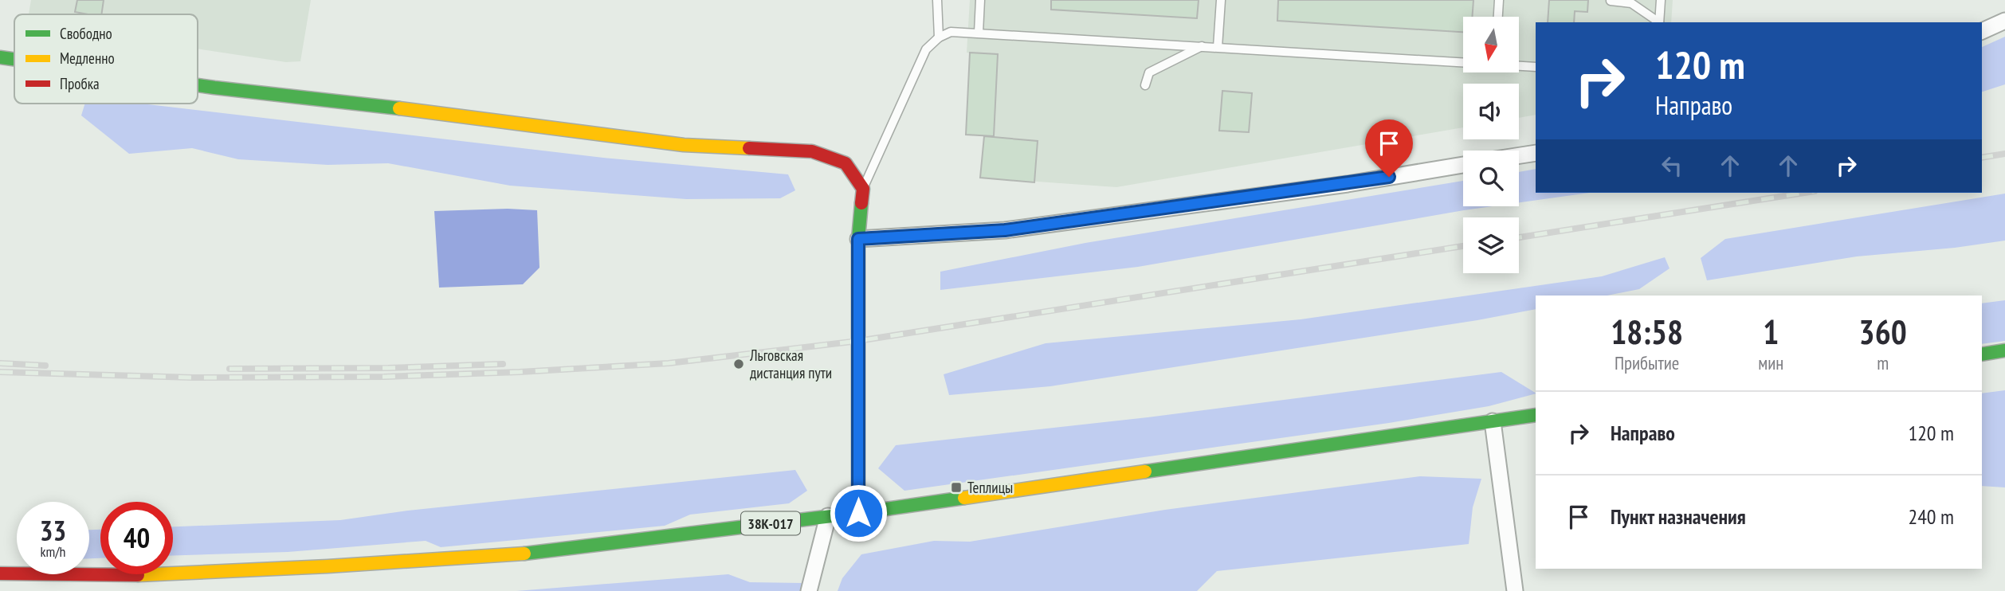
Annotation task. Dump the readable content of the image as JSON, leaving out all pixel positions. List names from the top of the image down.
{
  "streets": {
    "main road": ["38К-017"]
  },
  "places": {
    "other": ["Льговская дистанция пути"],
    "transit": ["Теплицы"]
  },
  "legend": ["Свободно", "Медленно", "Пробка"],
  "north": "bottom",
  "page": {
    "turn": ["120 m", "Направо"],
    "eta": [
      "18:58",
      "Прибытие",
      "1",
      "мин",
      "360",
      "m"
    ],
    "list": [
      {
        "name": "Направо",
        "value": "120 m"
      },
      {
        "name": "Пункт назначения",
        "value": "240 m"
      }
    ],
    "speed": "33 km/h",
    "limit": "40"
  }
}
